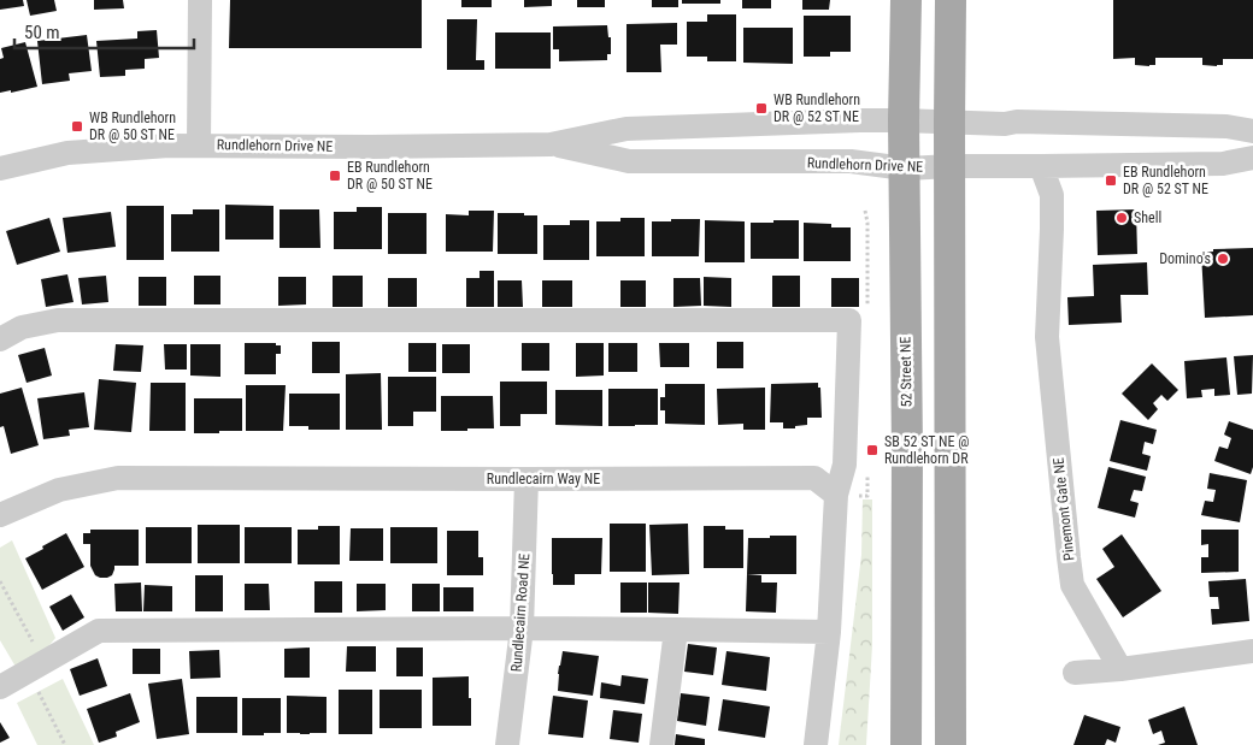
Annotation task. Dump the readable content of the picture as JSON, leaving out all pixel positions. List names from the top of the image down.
{
  "streets": {
    "main road": ["52 Street NE"],
    "street": [
      "Rundlehorn Drive NE",
      "Rundlecairn Way NE",
      "Pinemont Gate NE",
      "Rundlecairn Road NE"
    ]
  },
  "crossings": [
    ["Rundlehorn Drive NE", "52 Street NE"],
    ["Rundlehorn Drive NE", "Pinemont Gate NE"],
    ["Rundlecairn Way NE", "Rundlecairn Road NE"]
  ],
  "places": {
    "transit": [
      "WB Rundlehorn DR @ 52 ST NE",
      "WB Rundlehorn DR @ 50 ST NE",
      "EB Rundlehorn DR @ 50 ST NE",
      "EB Rundlehorn DR @ 52 ST NE",
      "SB 52 ST NE @ Rundlehorn DR"
    ],
    "other": ["Shell", "Domino's"]
  },
  "scale_bar": "50 m"
}
